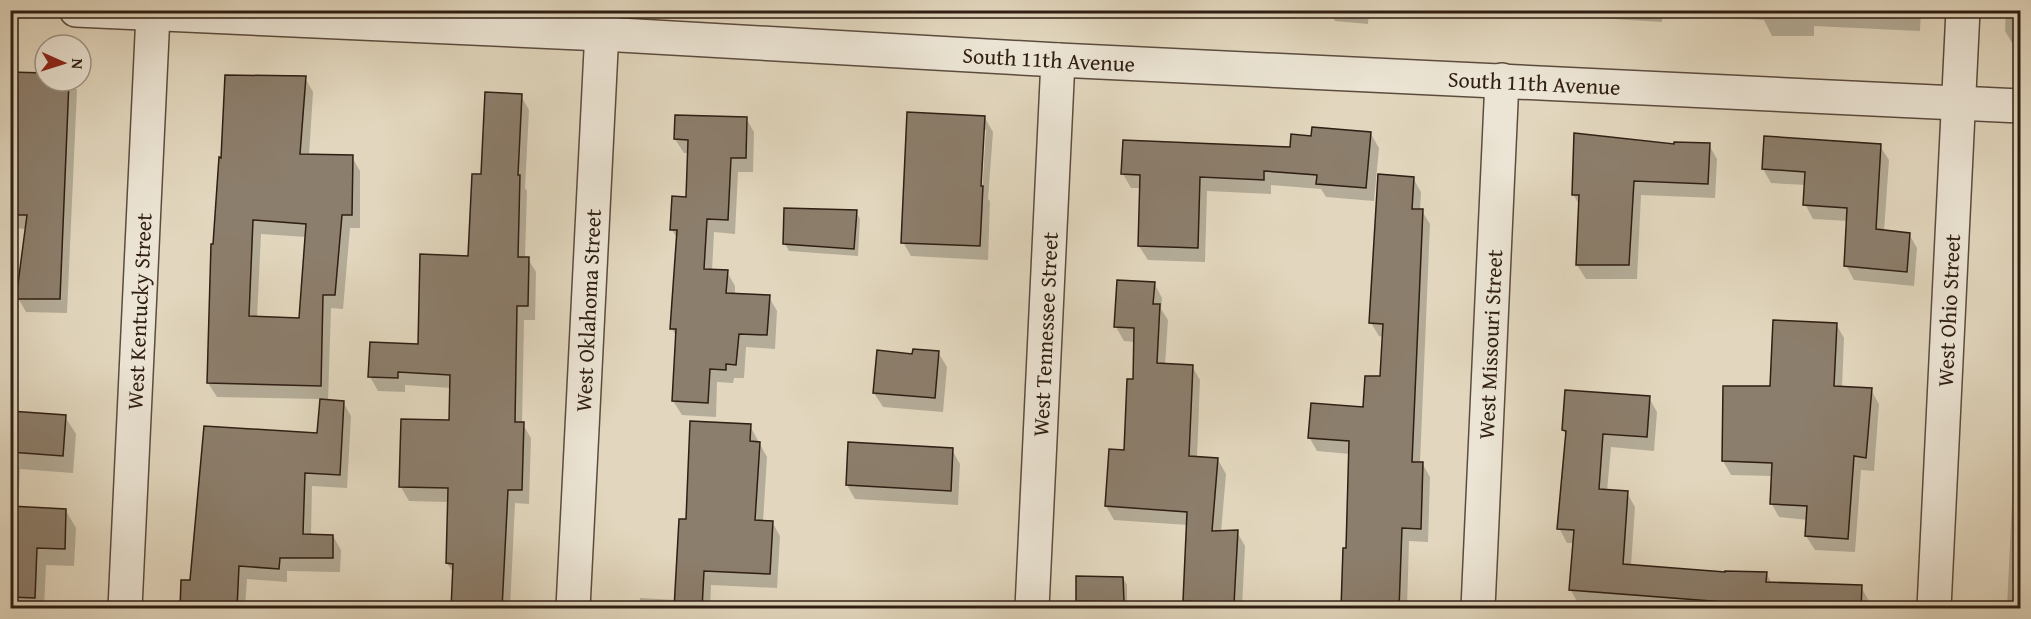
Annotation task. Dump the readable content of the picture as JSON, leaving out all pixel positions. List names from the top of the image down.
{
  "streets": {
    "street": [
      "South 11th Avenue",
      "West Oklahoma Street",
      "West Ohio Street",
      "West Kentucky Street",
      "West Tennessee Street",
      "West Missouri Street"
    ]
  },
  "crossings": [
    ["South 11th Avenue", "West Oklahoma Street"],
    ["South 11th Avenue", "West Ohio Street"],
    ["South 11th Avenue", "West Kentucky Street"],
    ["South 11th Avenue", "West Tennessee Street"],
    ["South 11th Avenue", "West Missouri Street"]
  ],
  "north": "right"
}
